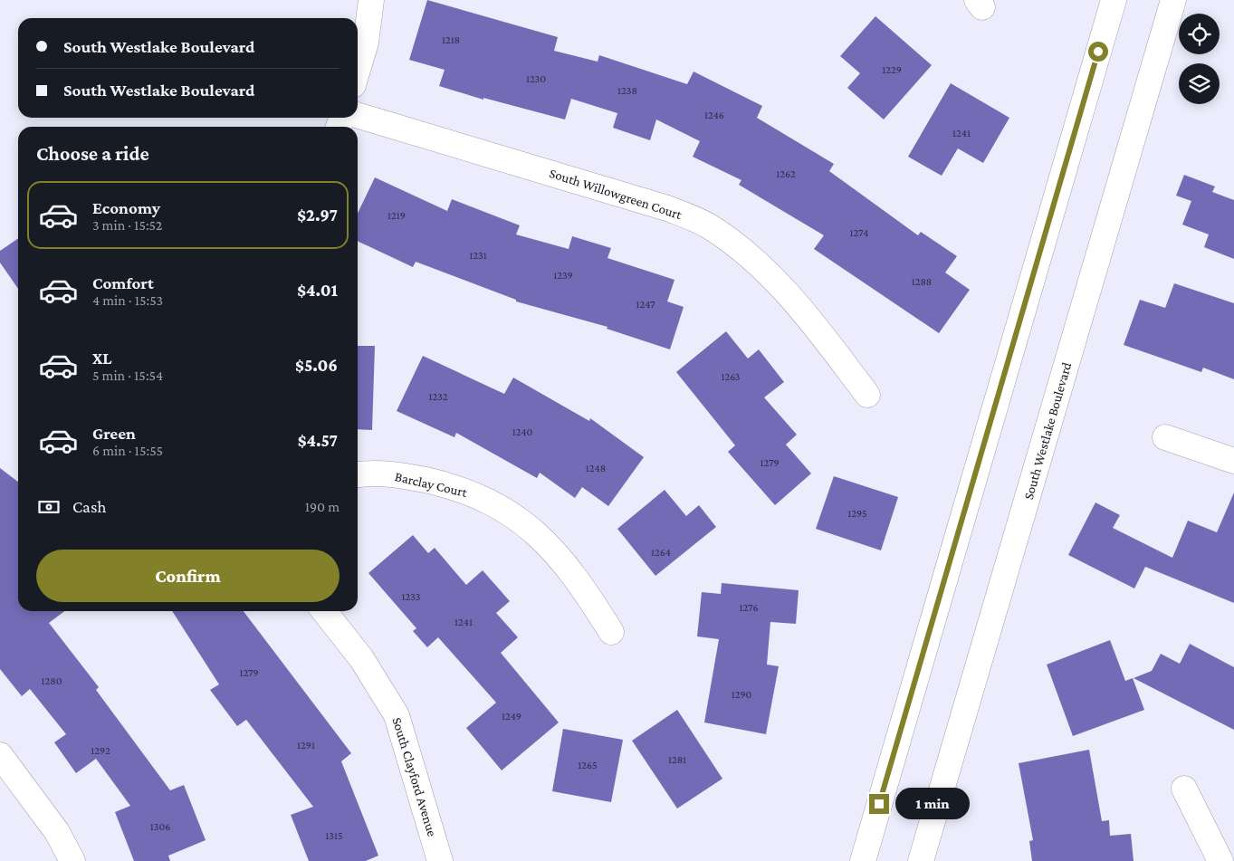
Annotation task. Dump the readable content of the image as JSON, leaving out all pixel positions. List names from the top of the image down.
{
  "streets": {
    "main road": [
      "South Willowgreen Court",
      "South Westlake Boulevard",
      "Barclay Court",
      "South Clayford Avenue"
    ]
  },
  "house_numbers": [
    "1218",
    "1229",
    "1230",
    "1238",
    "1246",
    "1241",
    "1262",
    "1219",
    "1274",
    "1231",
    "1239",
    "1288",
    "1247",
    "1263",
    "1232",
    "1240",
    "1279",
    "1248",
    "1295",
    "1264",
    "1233",
    "1276",
    "1241",
    "1279",
    "1280",
    "1290",
    "1249",
    "1291",
    "1292",
    "1281",
    "1265",
    "1306",
    "1315"
  ],
  "page": {
    "banner": ["South Westlake Boulevard", "South Westlake Boulevard"],
    "heading": "Choose a ride",
    "list": [
      {
        "name": "Economy",
        "note": "3 min · 15:52",
        "value": "$2.97"
      },
      {
        "name": "Comfort",
        "note": "4 min · 15:53",
        "value": "$4.01"
      },
      {
        "name": "XL",
        "note": "5 min · 15:54",
        "value": "$5.06"
      },
      {
        "name": "Green",
        "note": "6 min · 15:55",
        "value": "$4.57"
      }
    ],
    "pay": ["Cash", "190 m"],
    "buttons": "Confirm",
    "bubble": "1 min"
  }
}
